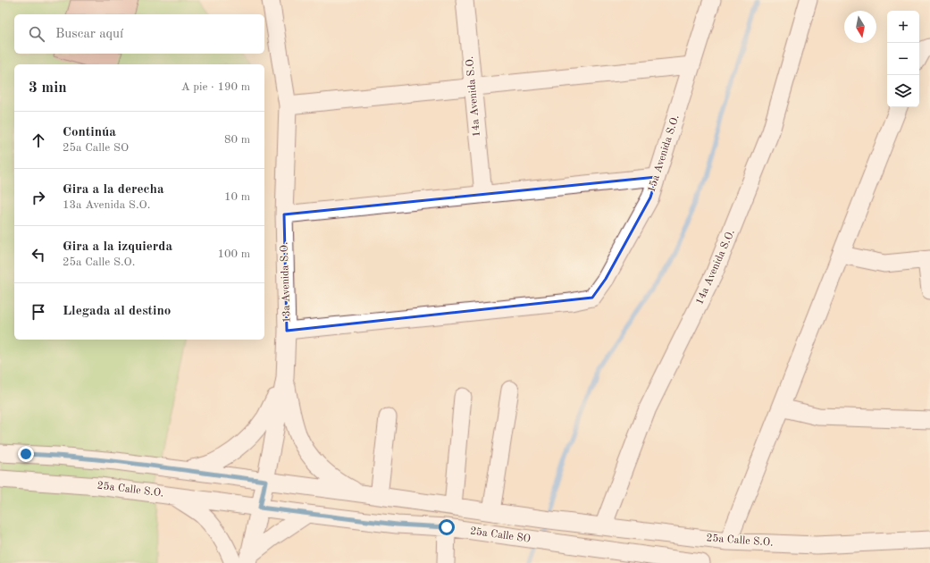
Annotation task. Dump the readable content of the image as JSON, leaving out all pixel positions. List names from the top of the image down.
{
  "streets": {
    "street": [
      "14a Avenida S.O.",
      "15a Avenida S.O.",
      "13a Avenida S.O.",
      "25a Calle S.O.",
      "25a Calle SO"
    ]
  },
  "crossings": [
    ["14a Avenida S.O.", "25a Calle S.O."],
    ["15a Avenida S.O.", "13a Avenida S.O."],
    ["13a Avenida S.O.", "25a Calle S.O."],
    ["13a Avenida S.O.", "25a Calle SO"],
    ["25a Calle S.O.", "25a Calle SO"]
  ],
  "north": "bottom",
  "page": {
    "map_buttons": ["+", "−"],
    "search": "Buscar aquí",
    "heading": ["3 min", "A pie · 190 m"],
    "list": [
      ["Continúa", "25a Calle SO", "80 m"],
      ["Gira a la derecha", "13a Avenida S.O.", "10 m"],
      ["Gira a la izquierda", "25a Calle S.O.", "100 m"],
      "Llegada al destino"
    ]
  }
}
